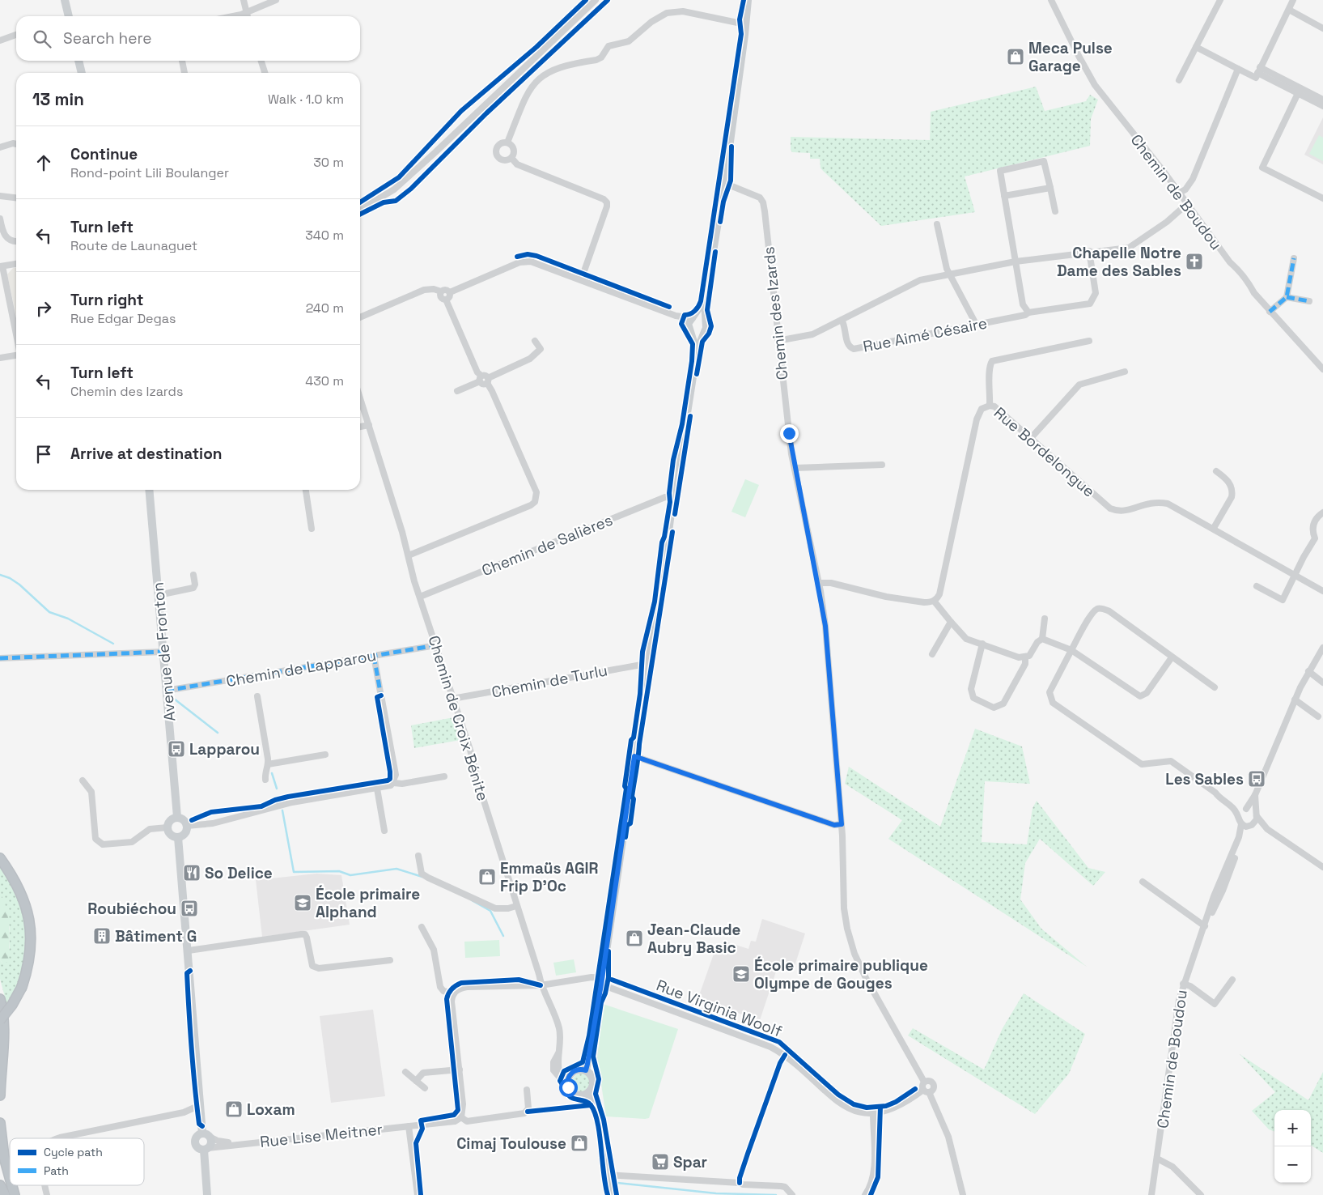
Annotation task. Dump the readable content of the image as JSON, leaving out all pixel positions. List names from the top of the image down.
{
  "streets": {
    "main road": ["Avenue de Fronton"],
    "street": [
      "Chemin de Boudou",
      "Chemin des Izards",
      "Rue Aimé Césaire",
      "Rue Bordelongue",
      "Chemin de Salières",
      "Chemin de Lapparou",
      "Chemin de Turlu",
      "Chemin de Croix Bénite",
      "Rue Virginia Woolf",
      "Rue Lise Meitner"
    ]
  },
  "crossings": [
    ["Chemin des Izards", "Rue Virginia Woolf"],
    ["Chemin de Salières", "Chemin de Croix Bénite"],
    ["Avenue de Fronton", "Chemin de Lapparou"],
    ["Chemin de Lapparou", "Chemin de Croix Bénite"],
    ["Chemin de Turlu", "Chemin de Croix Bénite"]
  ],
  "places": {
    "shop": [
      "Meca Pulse Garage",
      "Emmaüs AGIR Frip D'Oc",
      "Jean-Claude Aubry Basic",
      "Loxam",
      "Cimaj Toulouse"
    ],
    "church": ["Chapelle Notre Dame des Sables"],
    "bus stop": ["Lapparou", "Les Sables", "Roubiéchou"],
    "restaurant": ["So Delice"],
    "school or university": ["École primaire Alphand", "École primaire publique Olympe de Gouges"],
    "building": ["Bâtiment G"],
    "supermarket": ["Spar"]
  },
  "legend": ["Cycle path", "Path"],
  "page": {
    "search": "Search here",
    "heading": ["13 min", "Walk · 1.0 km"],
    "list": [
      ["Continue", "Rond-point Lili Boulanger", "30 m"],
      ["Turn left", "Route de Launaguet", "340 m"],
      ["Turn right", "Rue Edgar Degas", "240 m"],
      ["Turn left", "Chemin des Izards", "430 m"],
      "Arrive at destination"
    ],
    "map_buttons": ["+", "−"]
  }
}
